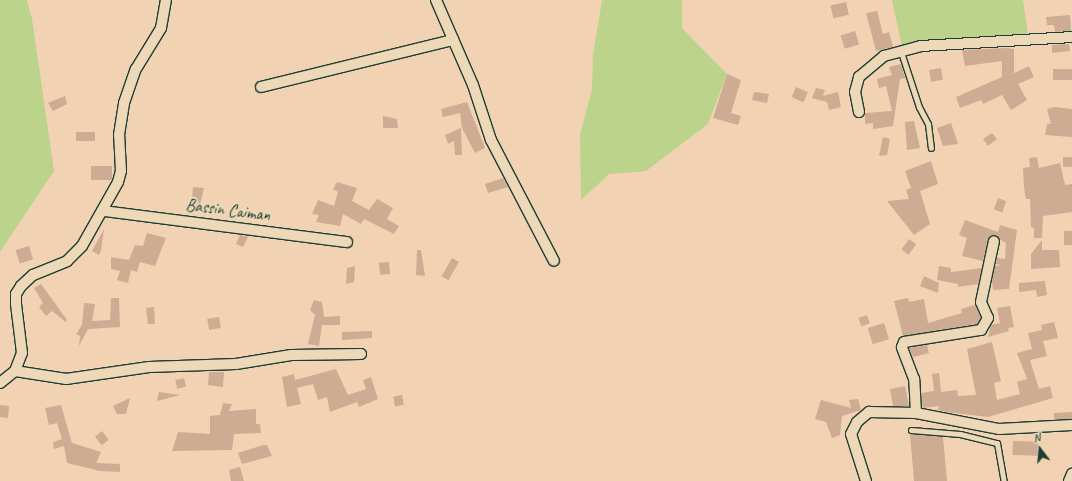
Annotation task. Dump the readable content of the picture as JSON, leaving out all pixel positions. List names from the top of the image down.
{
  "streets": {
    "street": ["Bassin Caiman"]
  },
  "north": "top"
}
